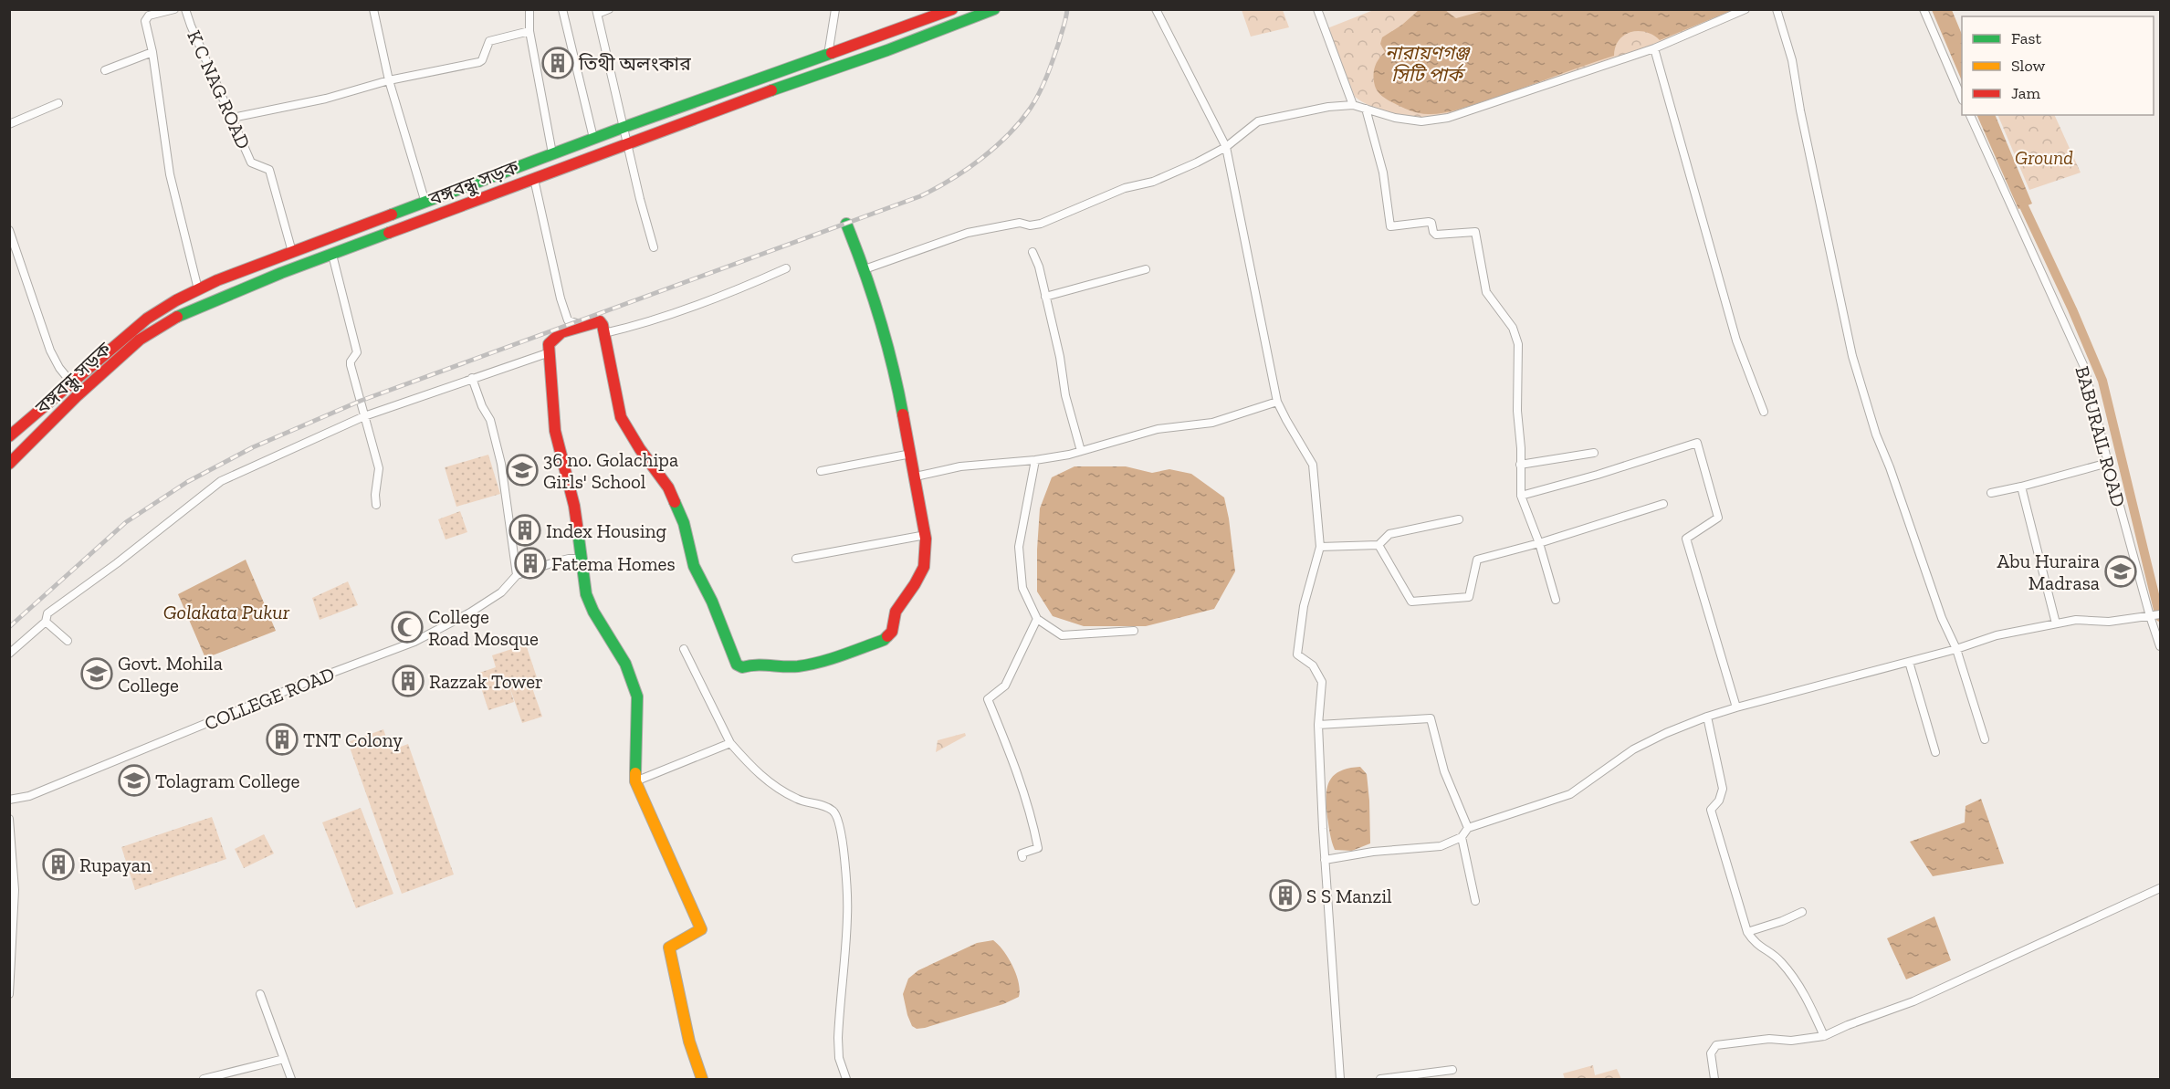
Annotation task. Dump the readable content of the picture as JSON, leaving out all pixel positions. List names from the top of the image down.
{
  "streets": {
    "main road": ["বঙ্গবন্ধু সড়ক"],
    "street": ["K C NAG ROAD", "BABURAIL ROAD", "COLLEGE ROAD"]
  },
  "crossings": [
    ["K C NAG ROAD", "বঙ্গবন্ধু সড়ক"]
  ],
  "water": ["Golakata Pukur"],
  "parks": ["নারায়ণগঞ্জ সিটি পার্ক", "Ground"],
  "places": {
    "building": [
      "তিথী অলংকার",
      "Index Housing",
      "Fatema Homes",
      "Razzak Tower",
      "TNT Colony",
      "Rupayan",
      "S S Manzil"
    ],
    "school or university": [
      "36 no. Golachipa Girls' School",
      "Abu Huraira Madrasa",
      "Govt. Mohila College",
      "Tolagram College"
    ],
    "mosque": ["College Road Mosque"]
  },
  "legend": ["Fast", "Slow", "Jam"]
}
